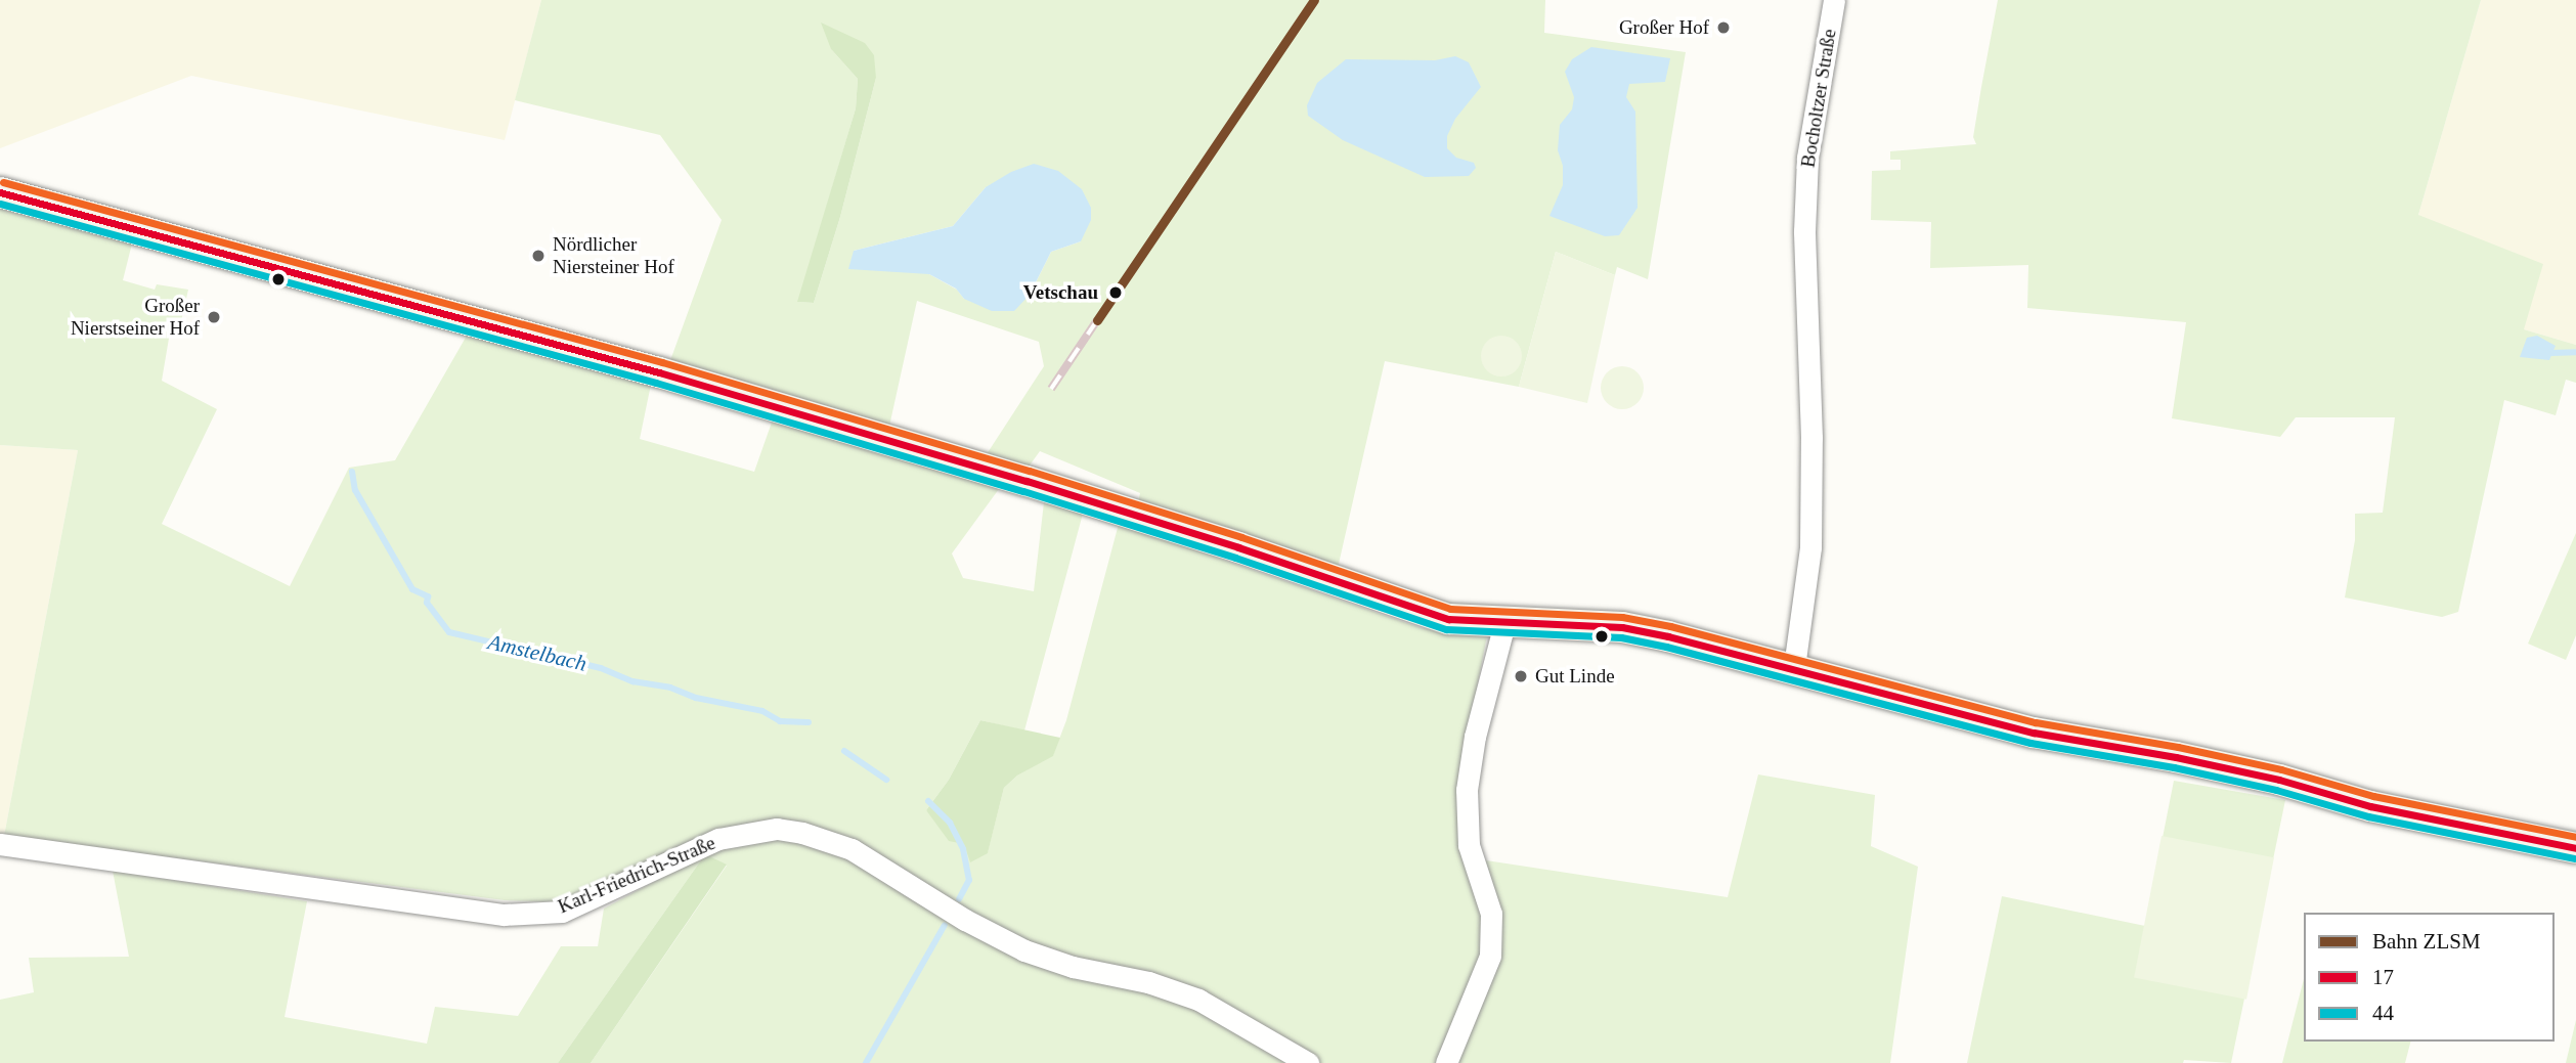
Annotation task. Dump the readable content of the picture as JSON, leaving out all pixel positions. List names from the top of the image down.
{
  "streets": {
    "street": ["Bocholtzer Straße", "Karl-Friedrich-Straße"]
  },
  "water": ["Amstelbach"],
  "places": [
    "Großer Hof",
    "Nördlicher Niersteiner Hof",
    "Vetschau",
    "Großer Nierstseiner Hof",
    "Gut Linde"
  ],
  "lines": ["rail line ZLSM", "transit line 17", "transit line 44"],
  "legend": ["Bahn ZLSM", "17", "44"]
}
